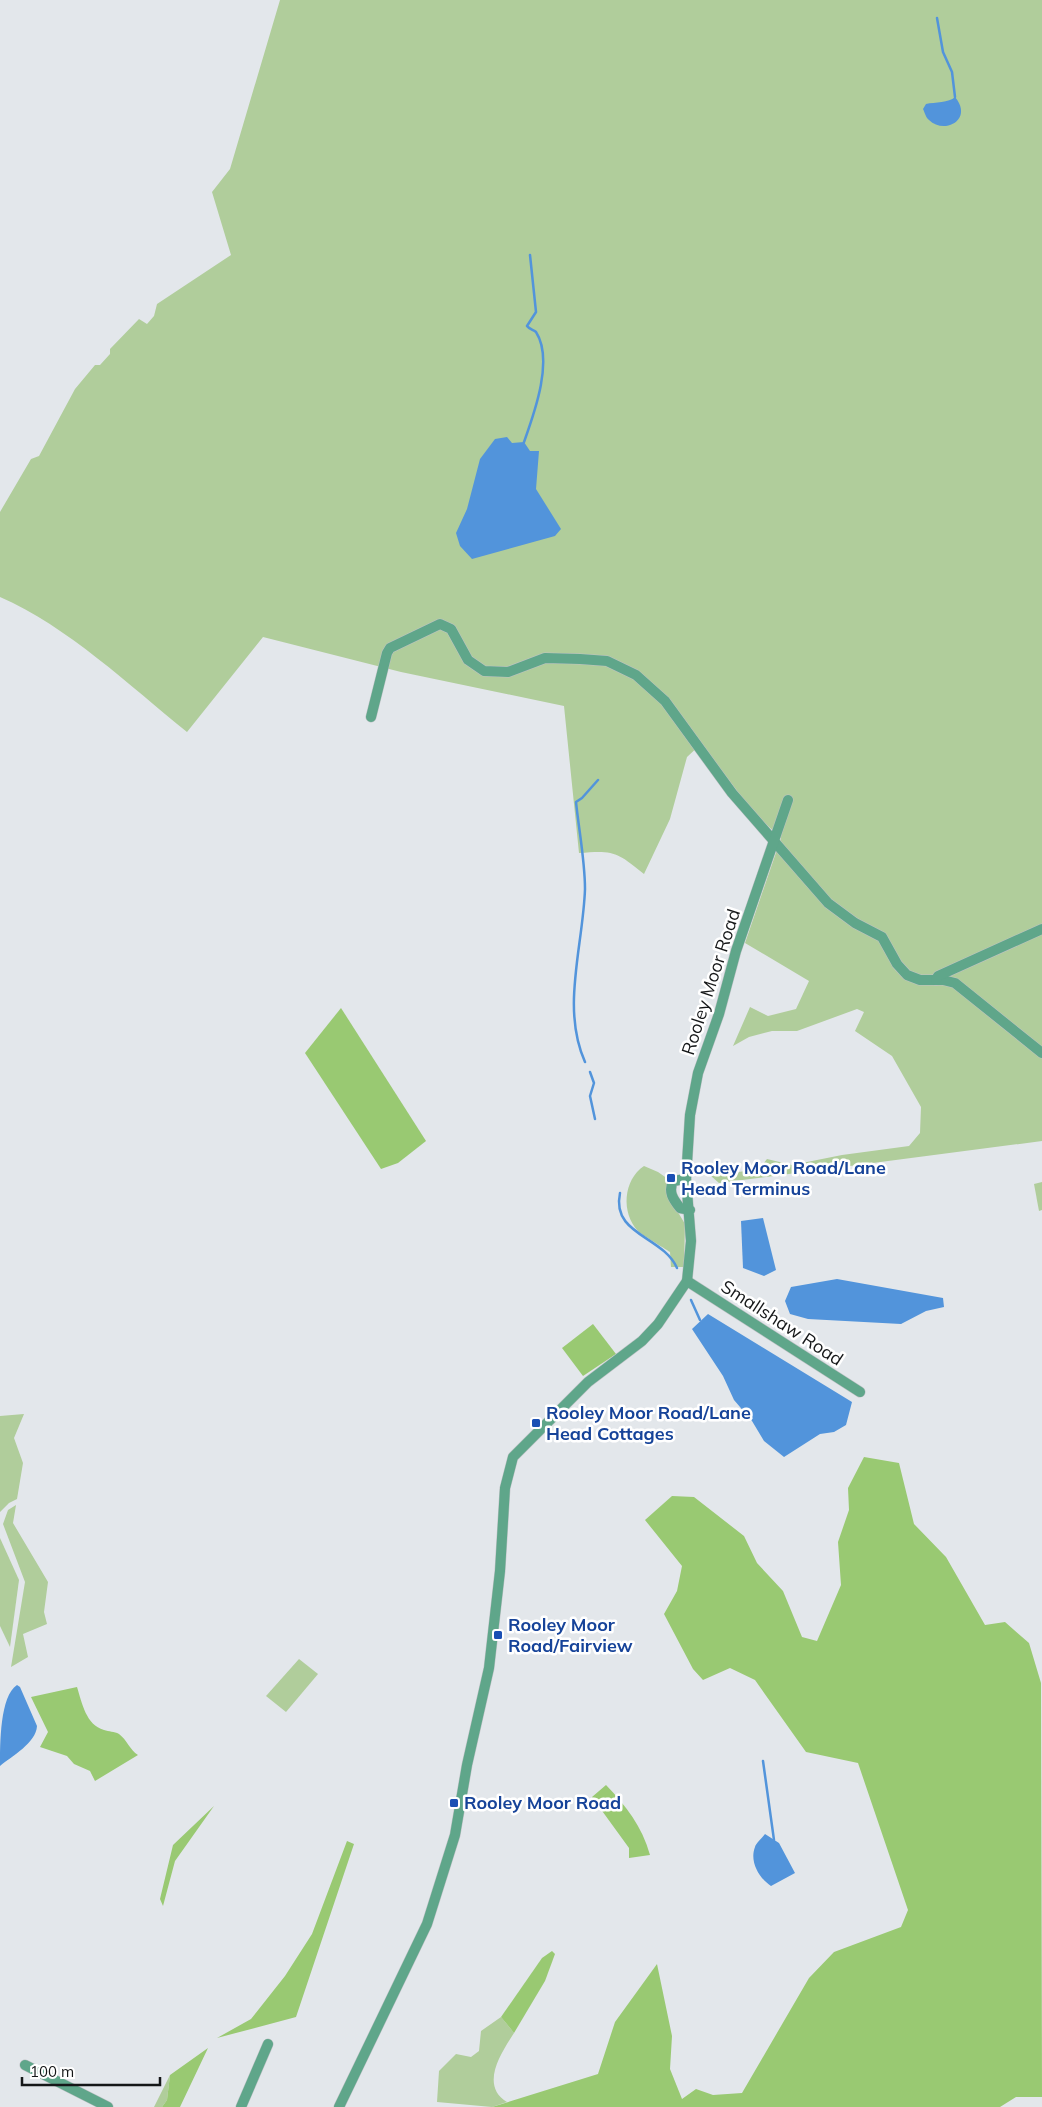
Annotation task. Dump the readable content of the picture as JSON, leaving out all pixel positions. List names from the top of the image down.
{
  "streets": {
    "street": ["Rooley Moor Road", "Smallshaw Road"]
  },
  "crossings": [
    ["Rooley Moor Road", "Smallshaw Road"]
  ],
  "places": {
    "transit": [
      "Rooley Moor Road/Lane Head Terminus",
      "Rooley Moor Road/Lane Head Cottages",
      "Rooley Moor Road/Fairview",
      "Rooley Moor Road"
    ]
  },
  "scale_bar": "100 m"
}
